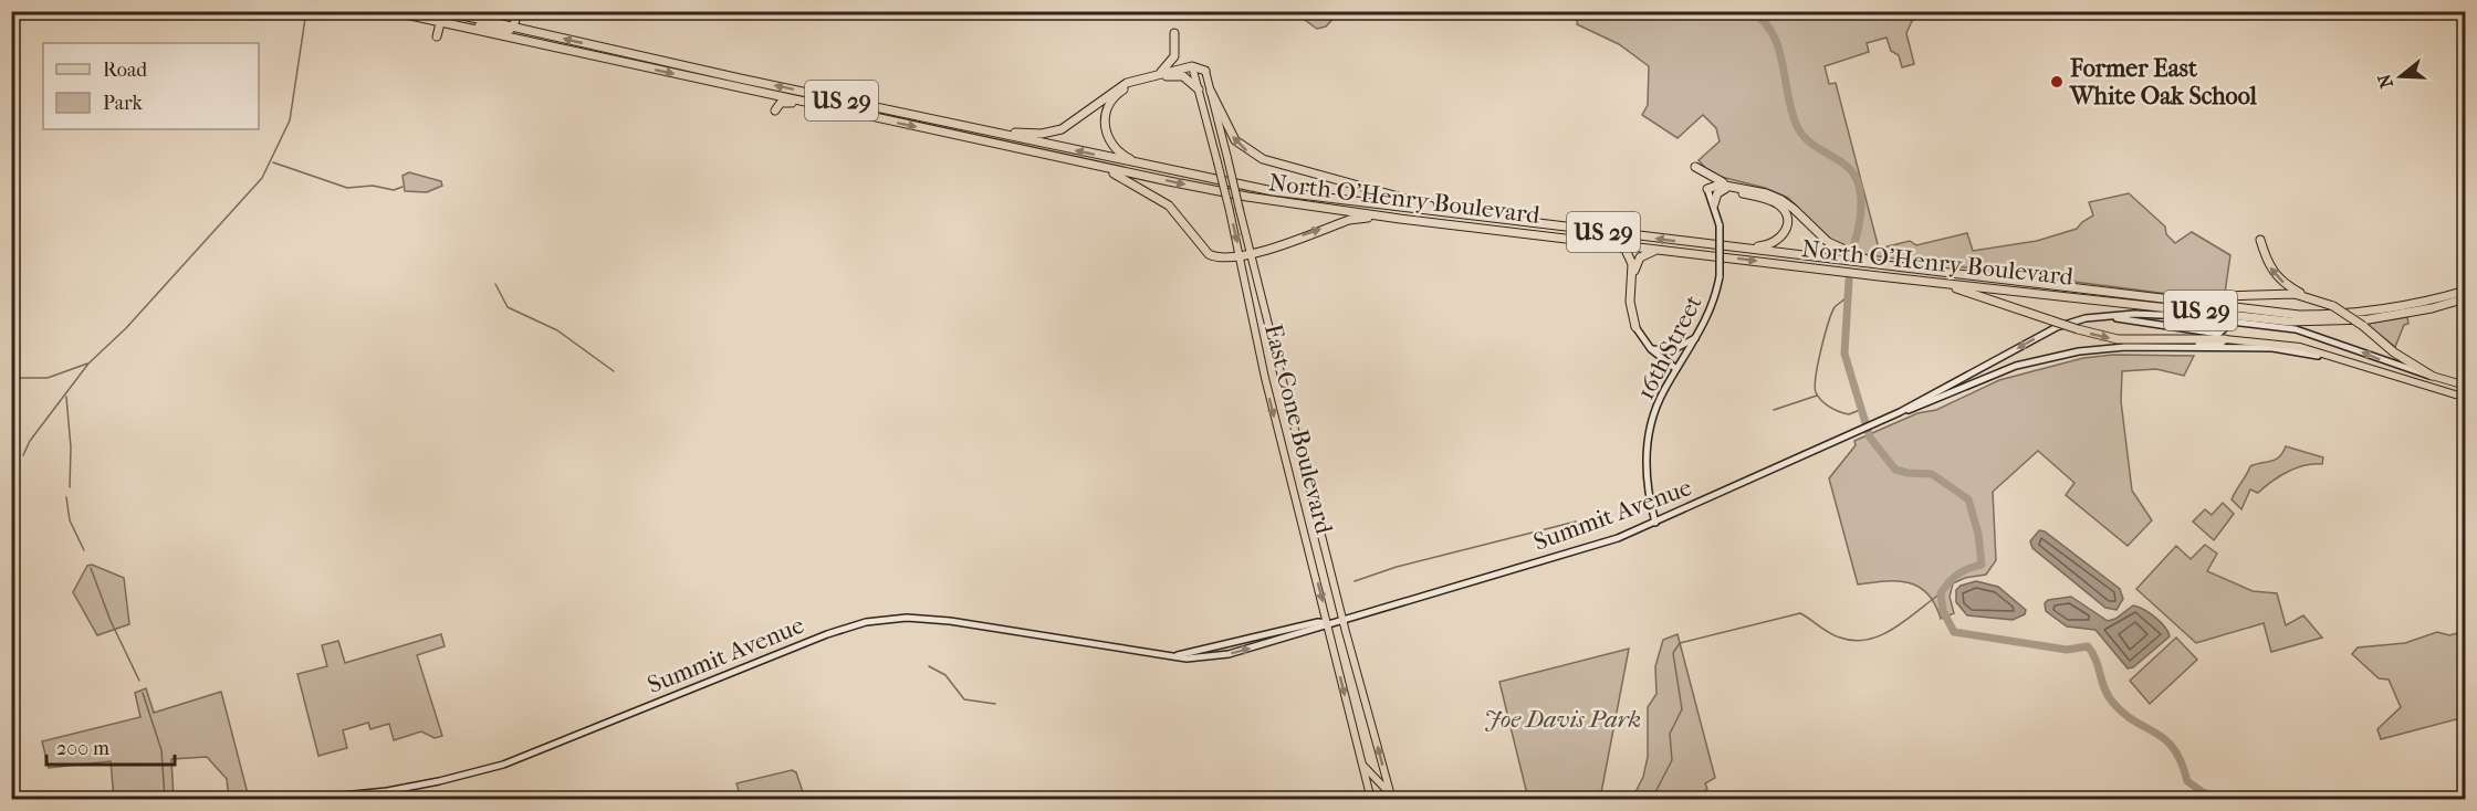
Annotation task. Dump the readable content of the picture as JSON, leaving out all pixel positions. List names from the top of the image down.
{
  "streets": {
    "highway": ["US 29", "North O'Henry Boulevard"],
    "main road": ["16th Street", "East Cone Boulevard", "Summit Avenue"]
  },
  "crossings": [
    ["16th Street", "Summit Avenue"],
    ["East Cone Boulevard", "Summit Avenue"]
  ],
  "parks": ["Joe Davis Park"],
  "places": ["Former East White Oak School"],
  "legend": ["Road", "Park"],
  "scale_bar": "200 m",
  "north": "left"
}
